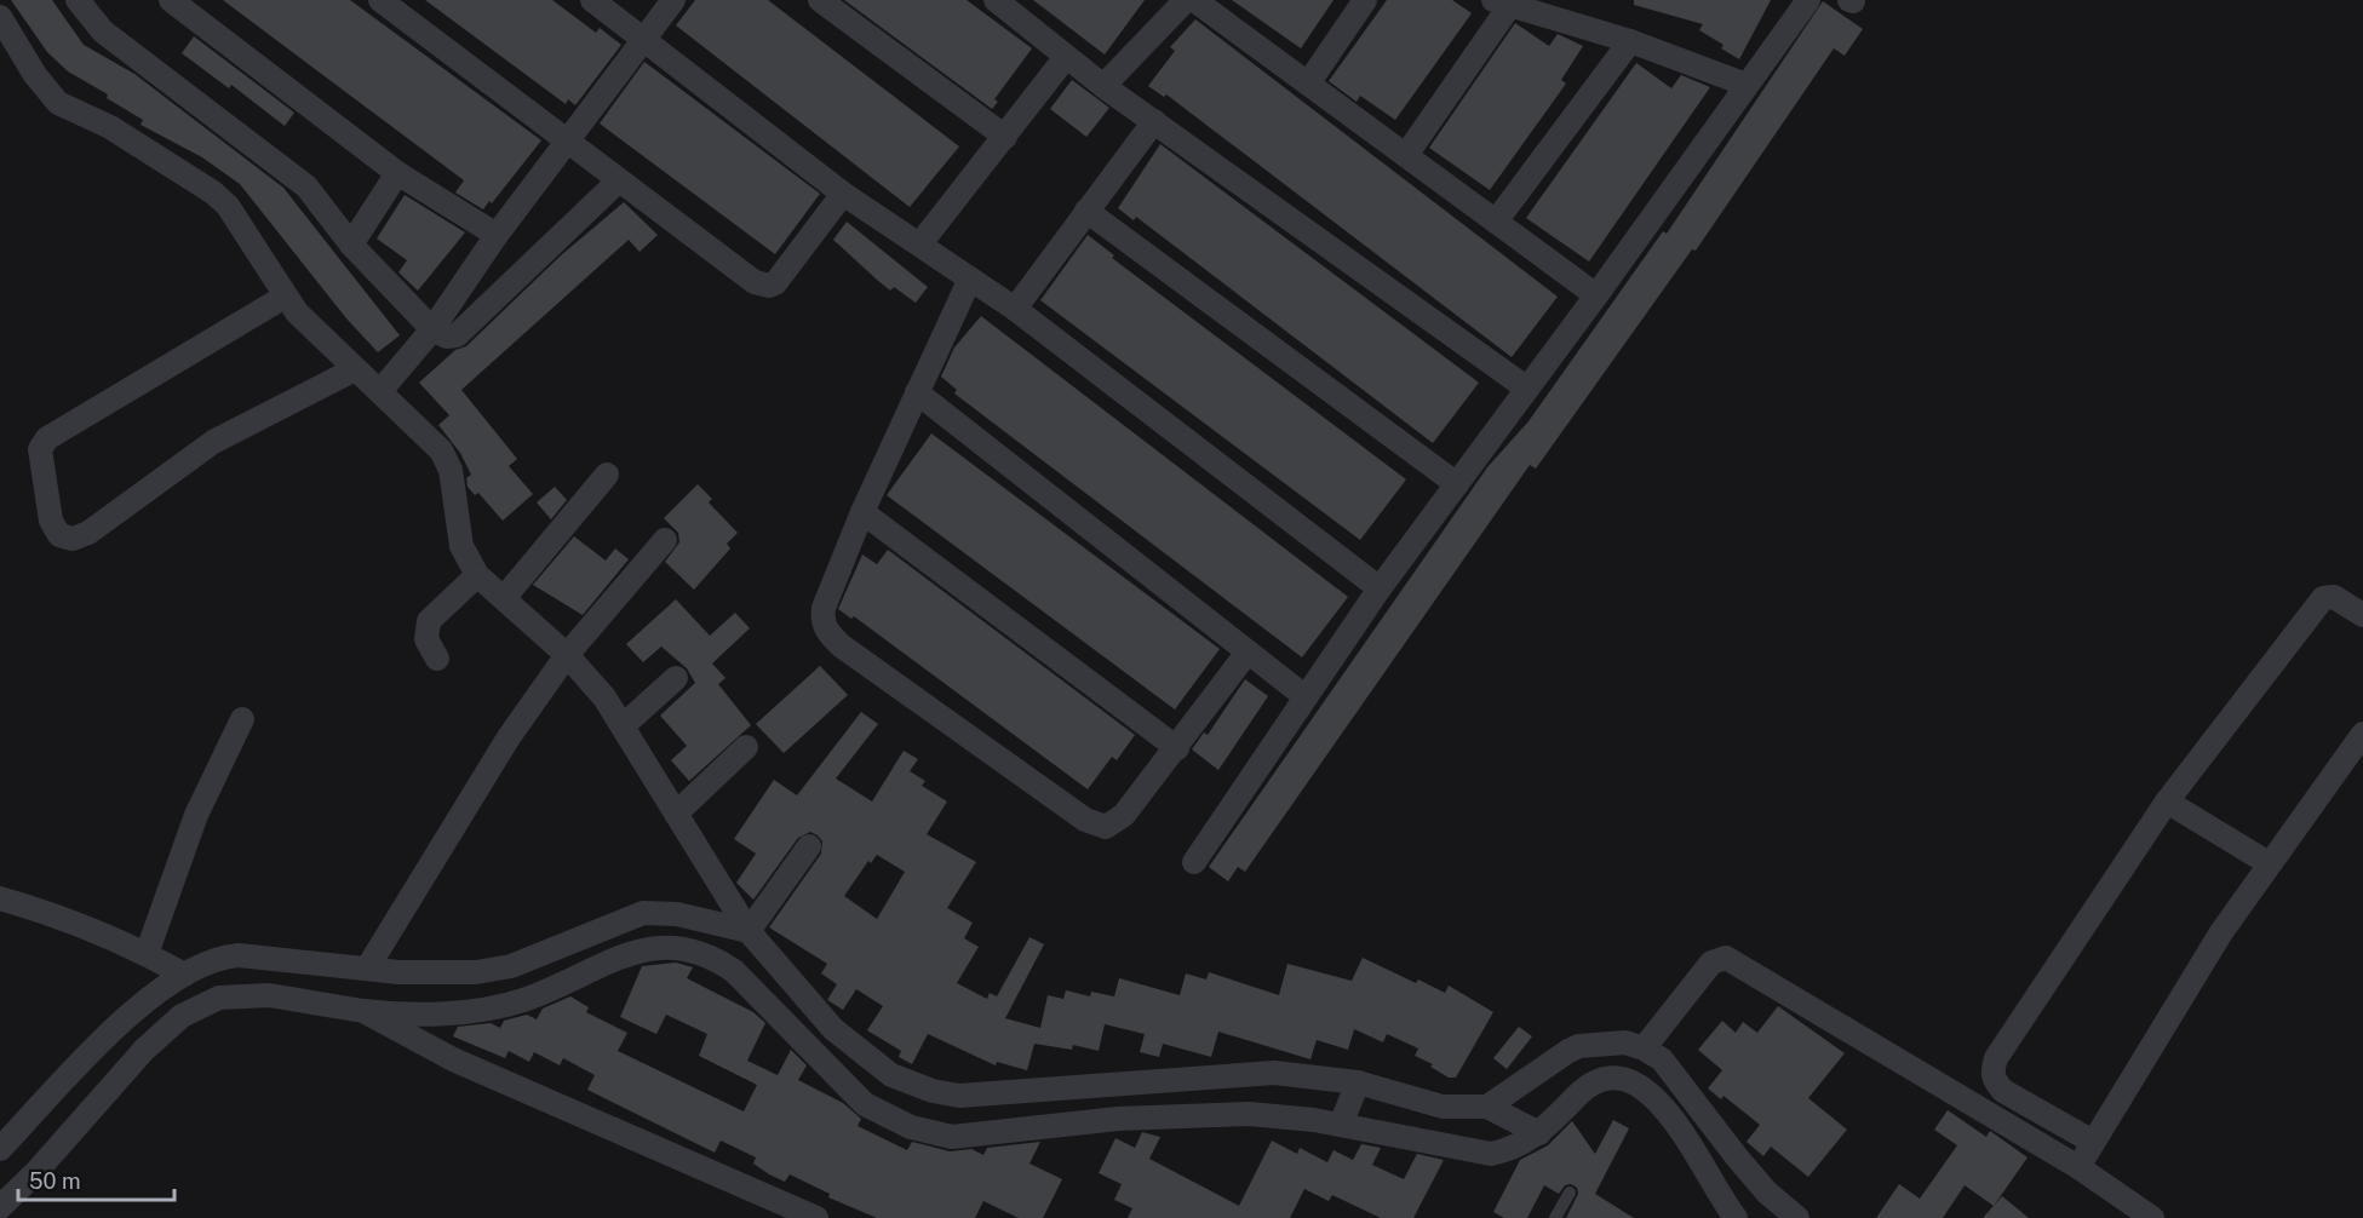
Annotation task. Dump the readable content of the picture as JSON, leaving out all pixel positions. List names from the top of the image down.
{
  "scale_bar": "50 m"
}
